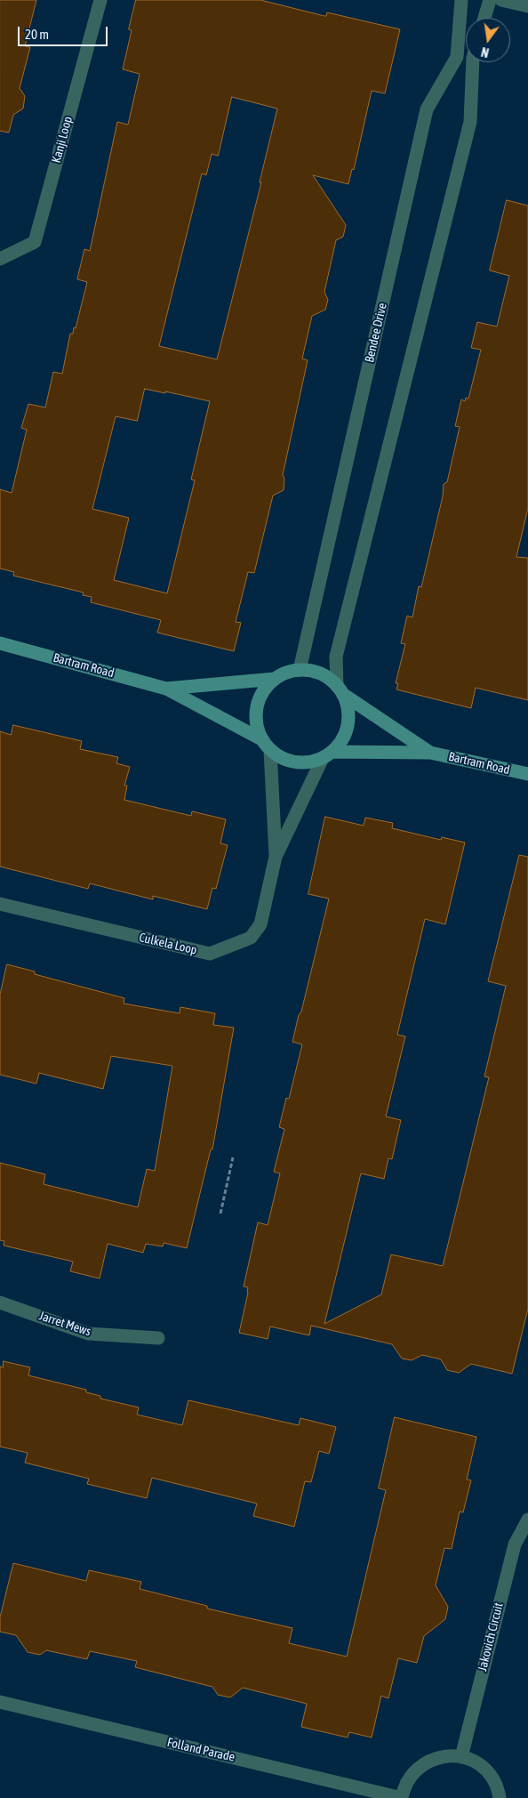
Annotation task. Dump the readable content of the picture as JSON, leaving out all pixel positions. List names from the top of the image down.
{
  "streets": {
    "street": [
      "Kanji Loop",
      "Bendee Drive",
      "Bartram Road",
      "Culkela Loop",
      "Jarret Mews",
      "Jakovich Circuit",
      "Folland Parade"
    ]
  },
  "crossings": [
    ["Bendee Drive", "Bartram Road"],
    ["Bendee Drive", "Culkela Loop"],
    ["Bartram Road", "Culkela Loop"]
  ],
  "scale_bar": "20 m",
  "north": "bottom"
}
